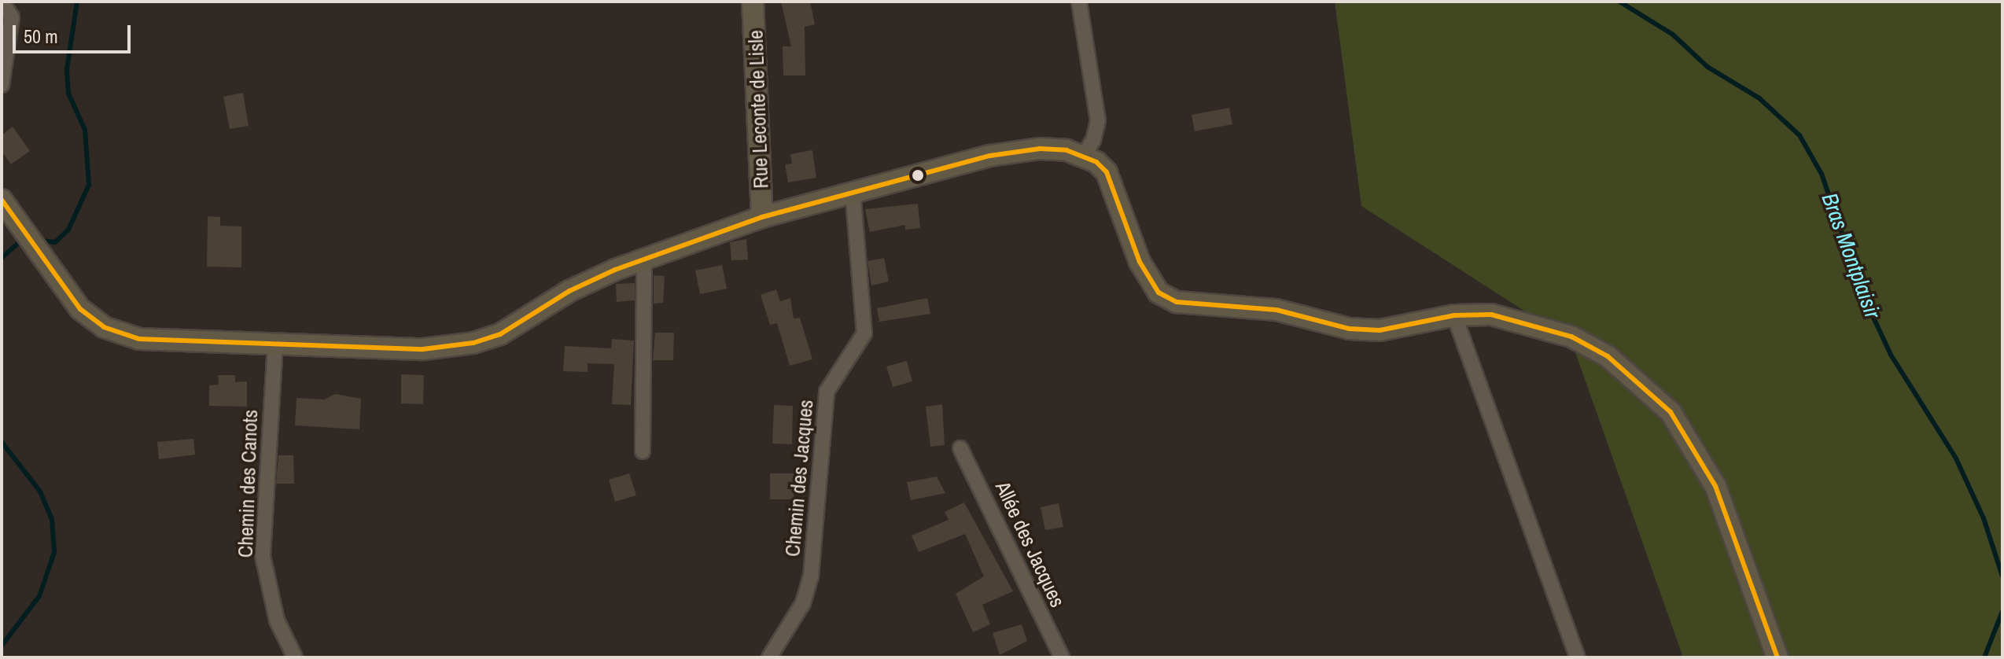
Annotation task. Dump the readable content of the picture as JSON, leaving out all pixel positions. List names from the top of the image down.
{
  "streets": {
    "main road": ["Rue Leconte de Lisle"],
    "street": ["Chemin des Jacques", "Chemin des Canots", "Allée des Jacques"]
  },
  "water": ["Bras Montplaisir"],
  "scale_bar": "50 m"
}
